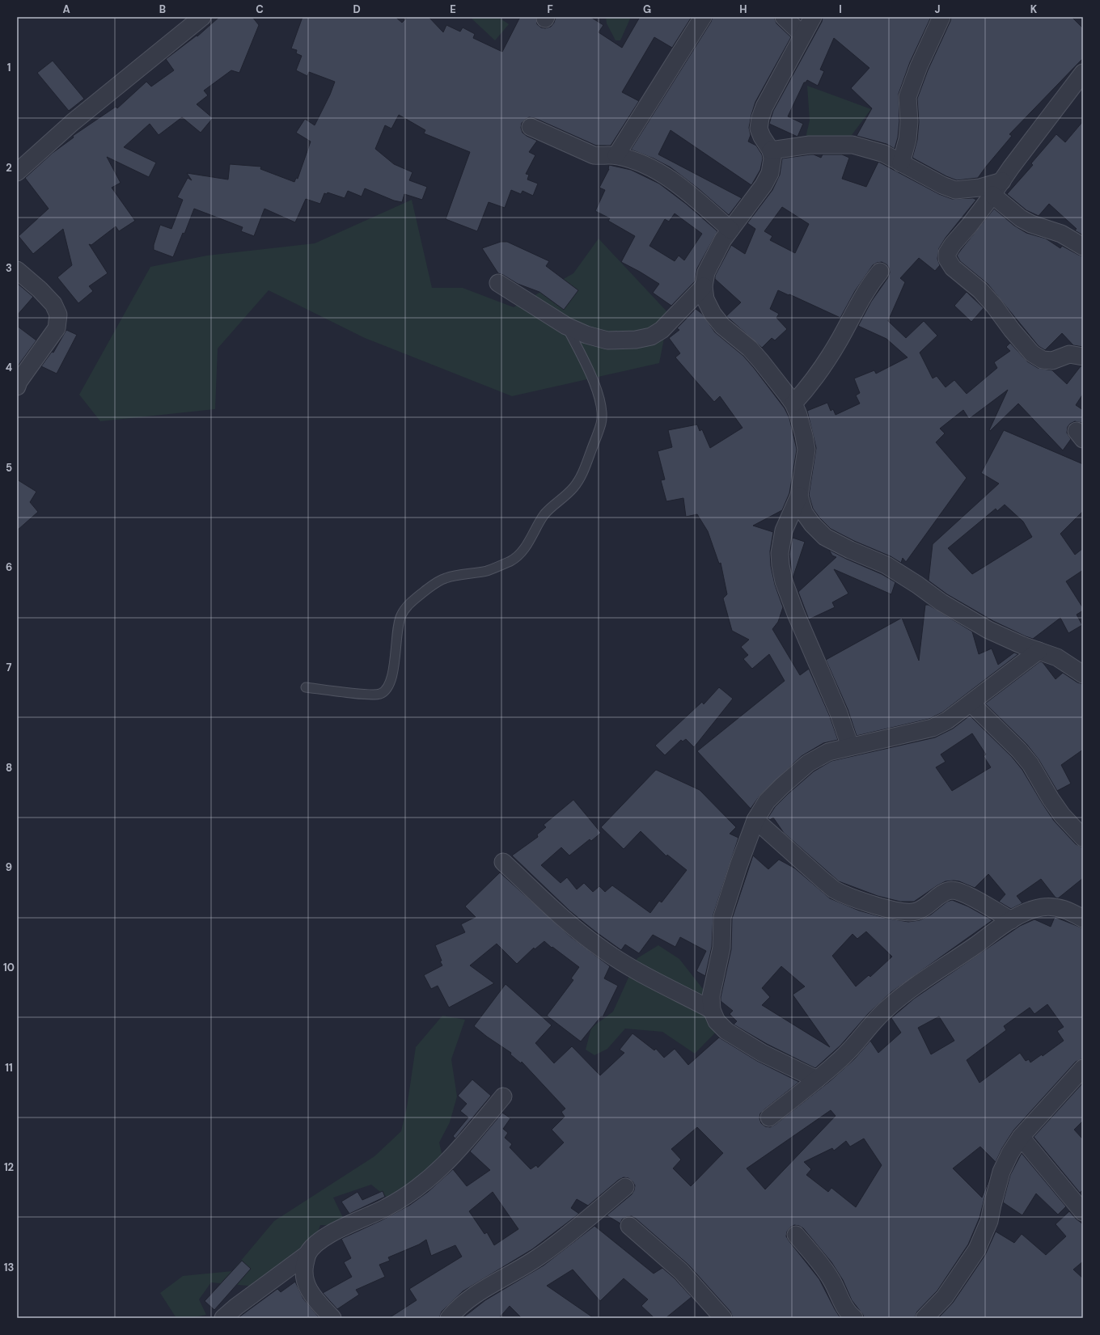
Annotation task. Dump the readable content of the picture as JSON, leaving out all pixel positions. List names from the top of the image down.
{
  "grid": {
    "columns": [
      "A",
      "B",
      "C",
      "D",
      "E",
      "F",
      "G",
      "H",
      "I",
      "J",
      "K"
    ],
    "rows": [
      "1",
      "2",
      "3",
      "4",
      "5",
      "6",
      "7",
      "8",
      "9",
      "10",
      "11",
      "12",
      "13"
    ]
  }
}
